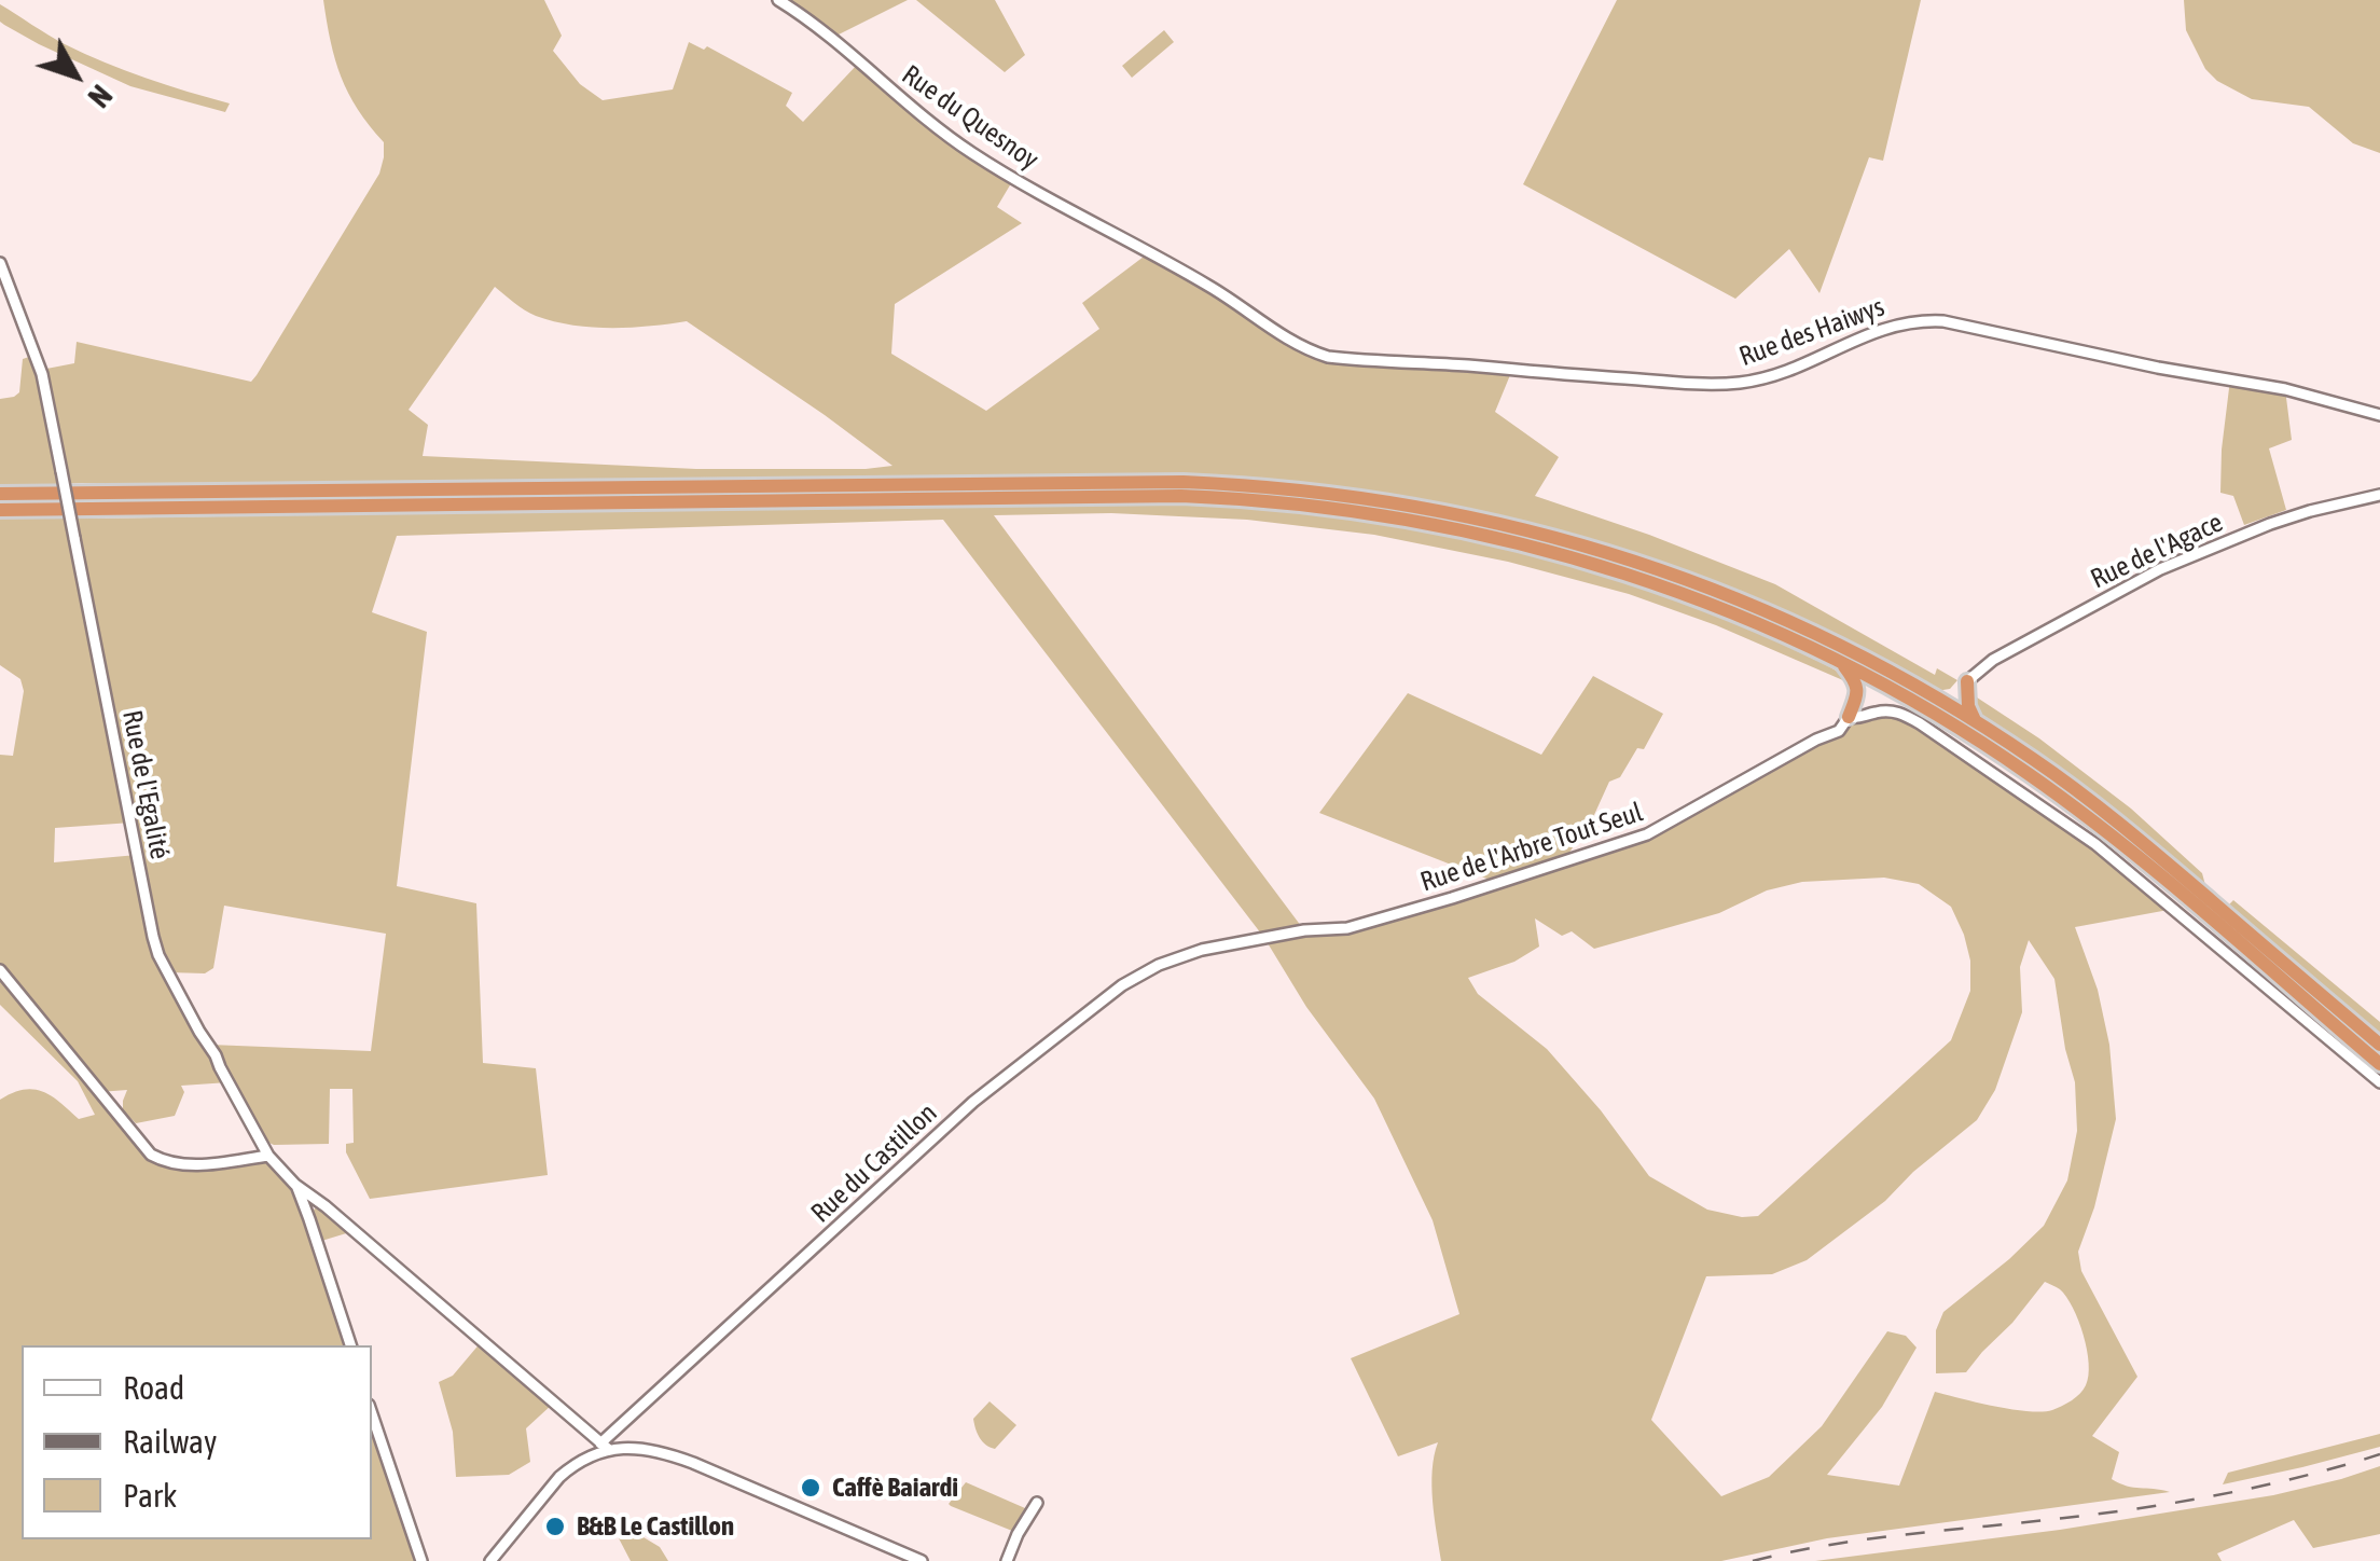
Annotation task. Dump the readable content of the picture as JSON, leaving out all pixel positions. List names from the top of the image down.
{
  "streets": {
    "street": [
      "Rue du Quesnoy",
      "Rue des Haiwys",
      "Rue de l'Agace",
      "Rue de l'Egalité",
      "Rue de l'Arbre Tout Seul",
      "Rue du Castillon"
    ]
  },
  "crossings": [
    ["Rue du Quesnoy", "Rue des Haiwys"],
    ["Rue de l'Arbre Tout Seul", "Rue du Castillon"]
  ],
  "places": ["Caffè Baiardi", "B&B Le Castillon"],
  "legend": ["Road", "Railway", "Park"],
  "north": "bottom right"
}
